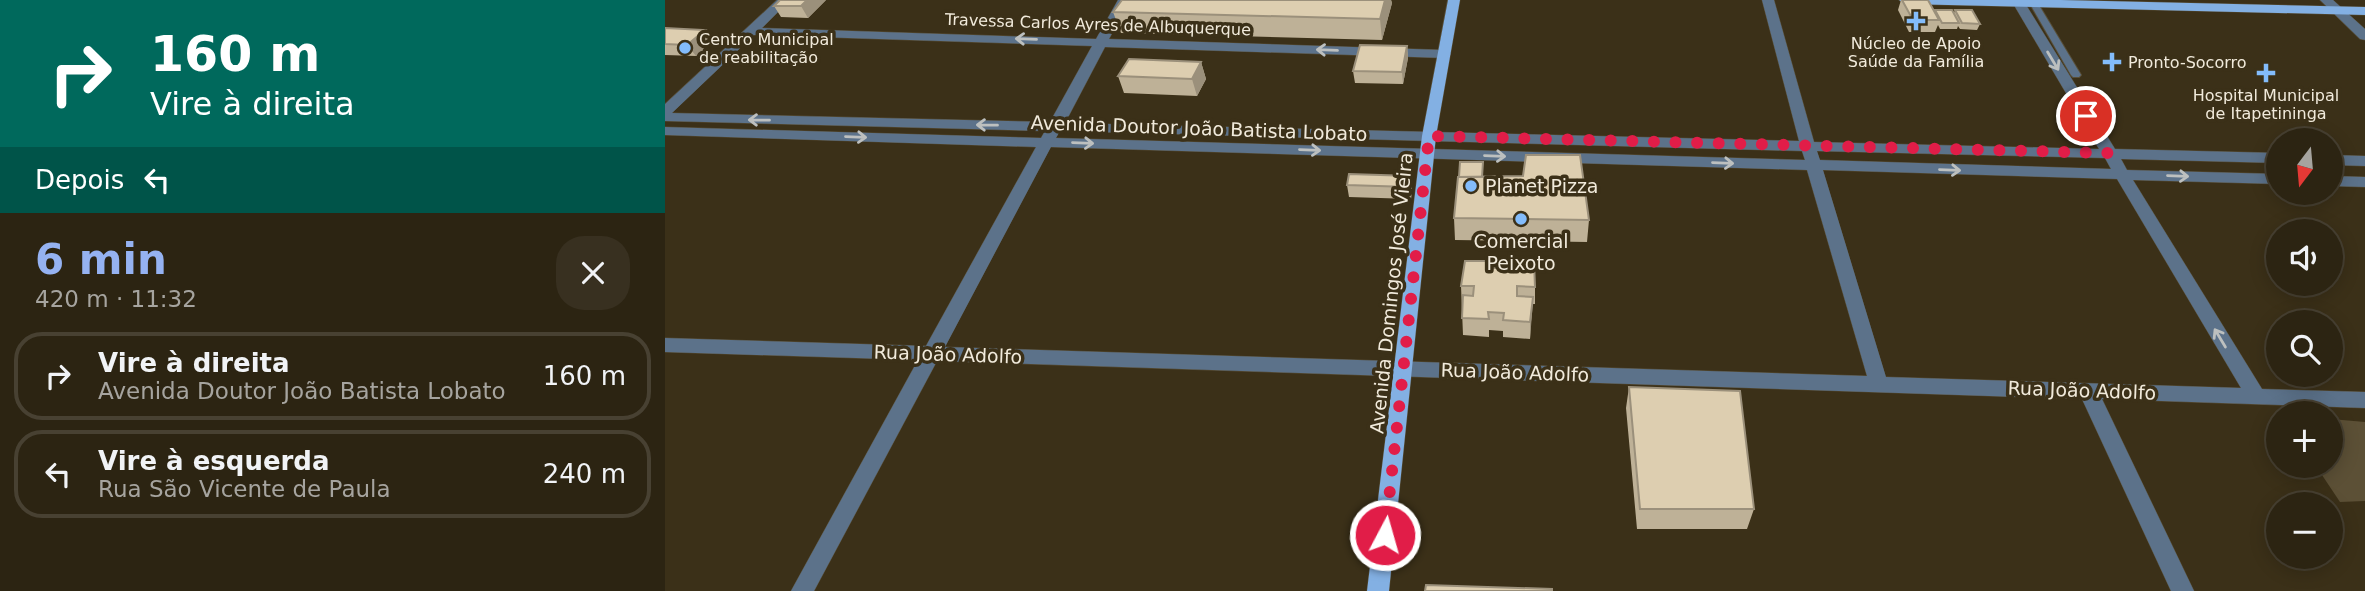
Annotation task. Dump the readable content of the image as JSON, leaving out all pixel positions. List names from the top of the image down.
{
  "streets": {
    "main road": ["Avenida Domingos José Vieira"],
    "street": ["Travessa Carlos Ayres de Albuquerque", "Avenida Doutor João Batista Lobato", "Rua João Adolfo"]
  },
  "crossings": [
    ["Travessa Carlos Ayres de Albuquerque", "Avenida Domingos José Vieira"],
    ["Avenida Doutor João Batista Lobato", "Avenida Domingos José Vieira"],
    ["Avenida Domingos José Vieira", "Rua João Adolfo"]
  ],
  "one_way": ["Travessa Carlos Ayres de Albuquerque"],
  "places": {
    "health": ["Núcleo de Apoio Saúde da Família", "Pronto-Socorro", "Hospital Municipal de Itapetininga"],
    "other": ["Centro Municipal de reabilitação", "Planet Pizza", "Comercial Peixoto"]
  },
  "north": "bottom",
  "page": {
    "turn": ["160 m", "Vire à direita"],
    "map_buttons": ["+", "−"],
    "then": "Depois",
    "heading": ["6 min", "420 m · 11:32"],
    "list": [
      {
        "name": "Vire à direita",
        "note": "Avenida Doutor João Batista Lobato",
        "value": "160 m"
      },
      {
        "name": "Vire à esquerda",
        "note": "Rua São Vicente de Paula",
        "value": "240 m"
      }
    ]
  }
}
